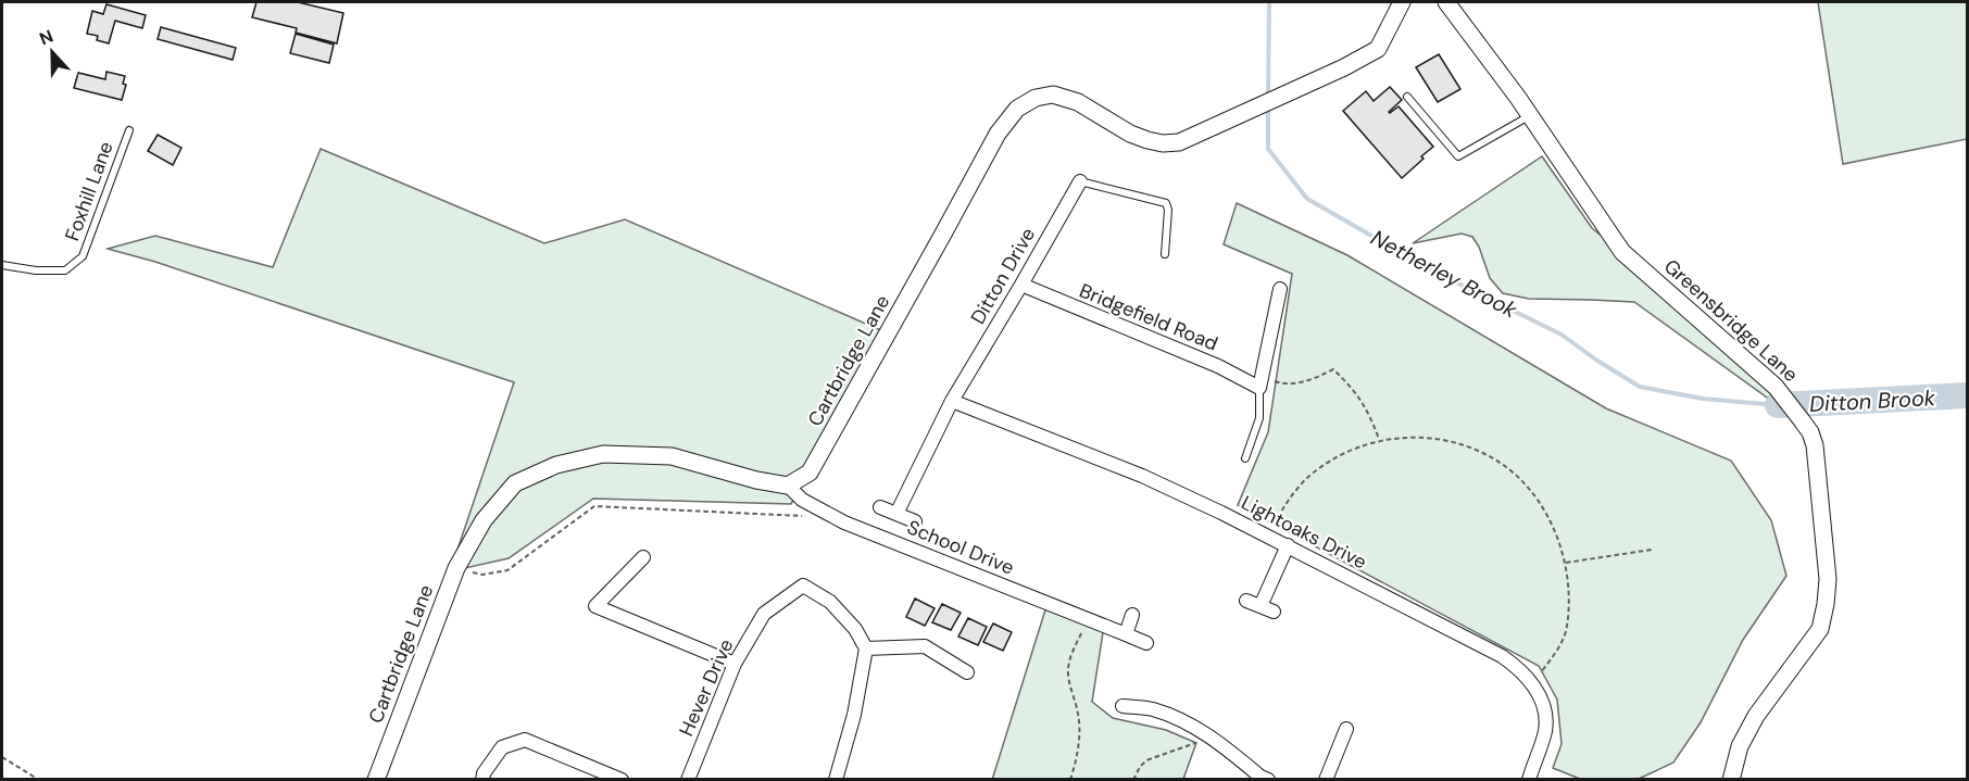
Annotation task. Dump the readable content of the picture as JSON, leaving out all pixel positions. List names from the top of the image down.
{
  "streets": {
    "street": [
      "Ditton Drive",
      "Bridgefield Road",
      "Greensbridge Lane",
      "Cartbridge Lane",
      "Lightoaks Drive",
      "School Drive",
      "Hever Drive"
    ],
    "lane": ["Foxhill Lane"]
  },
  "crossings": [
    ["Ditton Drive", "Bridgefield Road"],
    ["Ditton Drive", "Lightoaks Drive"],
    ["Cartbridge Lane", "School Drive"]
  ],
  "water": ["Netherley Brook", "Ditton Brook"],
  "north": "top"
}
